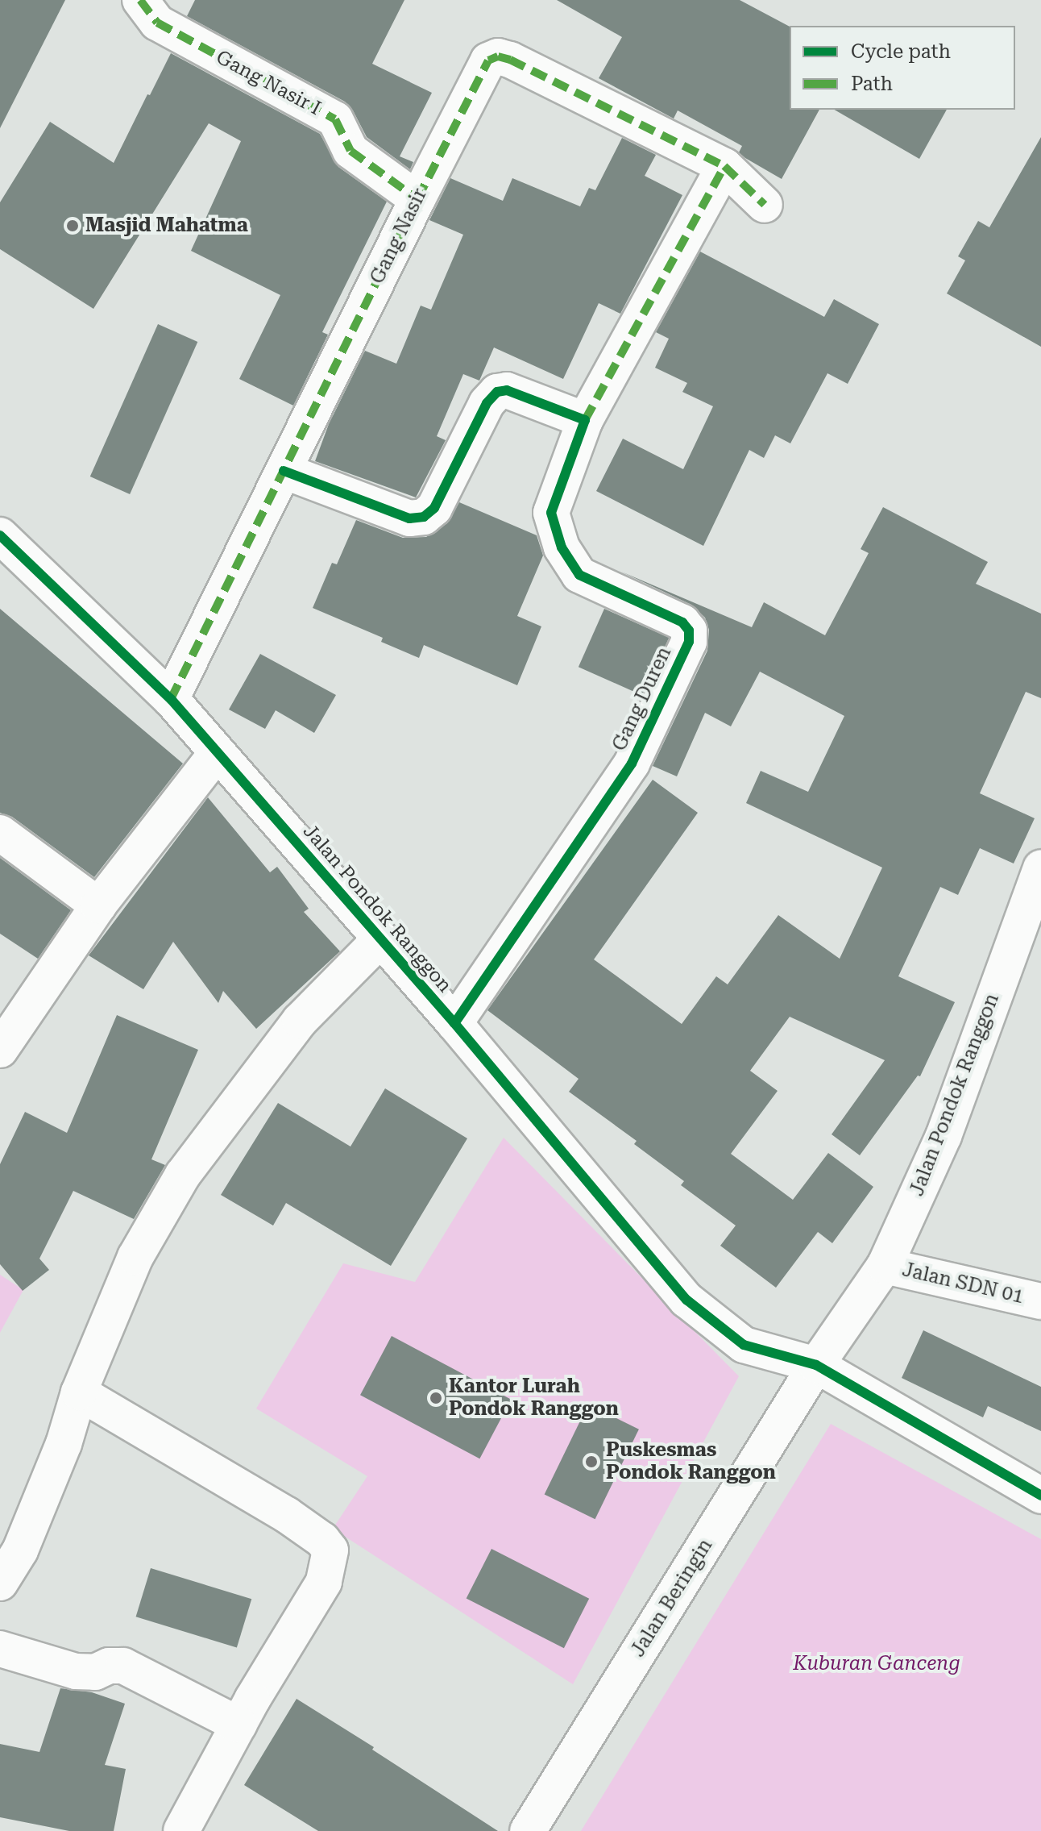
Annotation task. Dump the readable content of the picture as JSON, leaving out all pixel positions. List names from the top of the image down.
{
  "streets": {
    "street": [
      "Gang Nasir I",
      "Gang Nasir",
      "Gang Duren",
      "Jalan Pondok Ranggon",
      "Jalan SDN 01",
      "Jalan Beringin"
    ]
  },
  "crossings": [
    ["Gang Nasir I", "Gang Nasir"],
    ["Gang Nasir", "Gang Duren"],
    ["Gang Nasir", "Jalan Pondok Ranggon"],
    ["Gang Duren", "Jalan Pondok Ranggon"],
    ["Jalan Pondok Ranggon", "Jalan SDN 01"],
    ["Jalan Pondok Ranggon", "Jalan Beringin"]
  ],
  "parks": ["Kuburan Ganceng"],
  "places": ["Masjid Mahatma", "Kantor Lurah Pondok Ranggon", "Puskesmas Pondok Ranggon"],
  "legend": ["Cycle path", "Path"]
}
